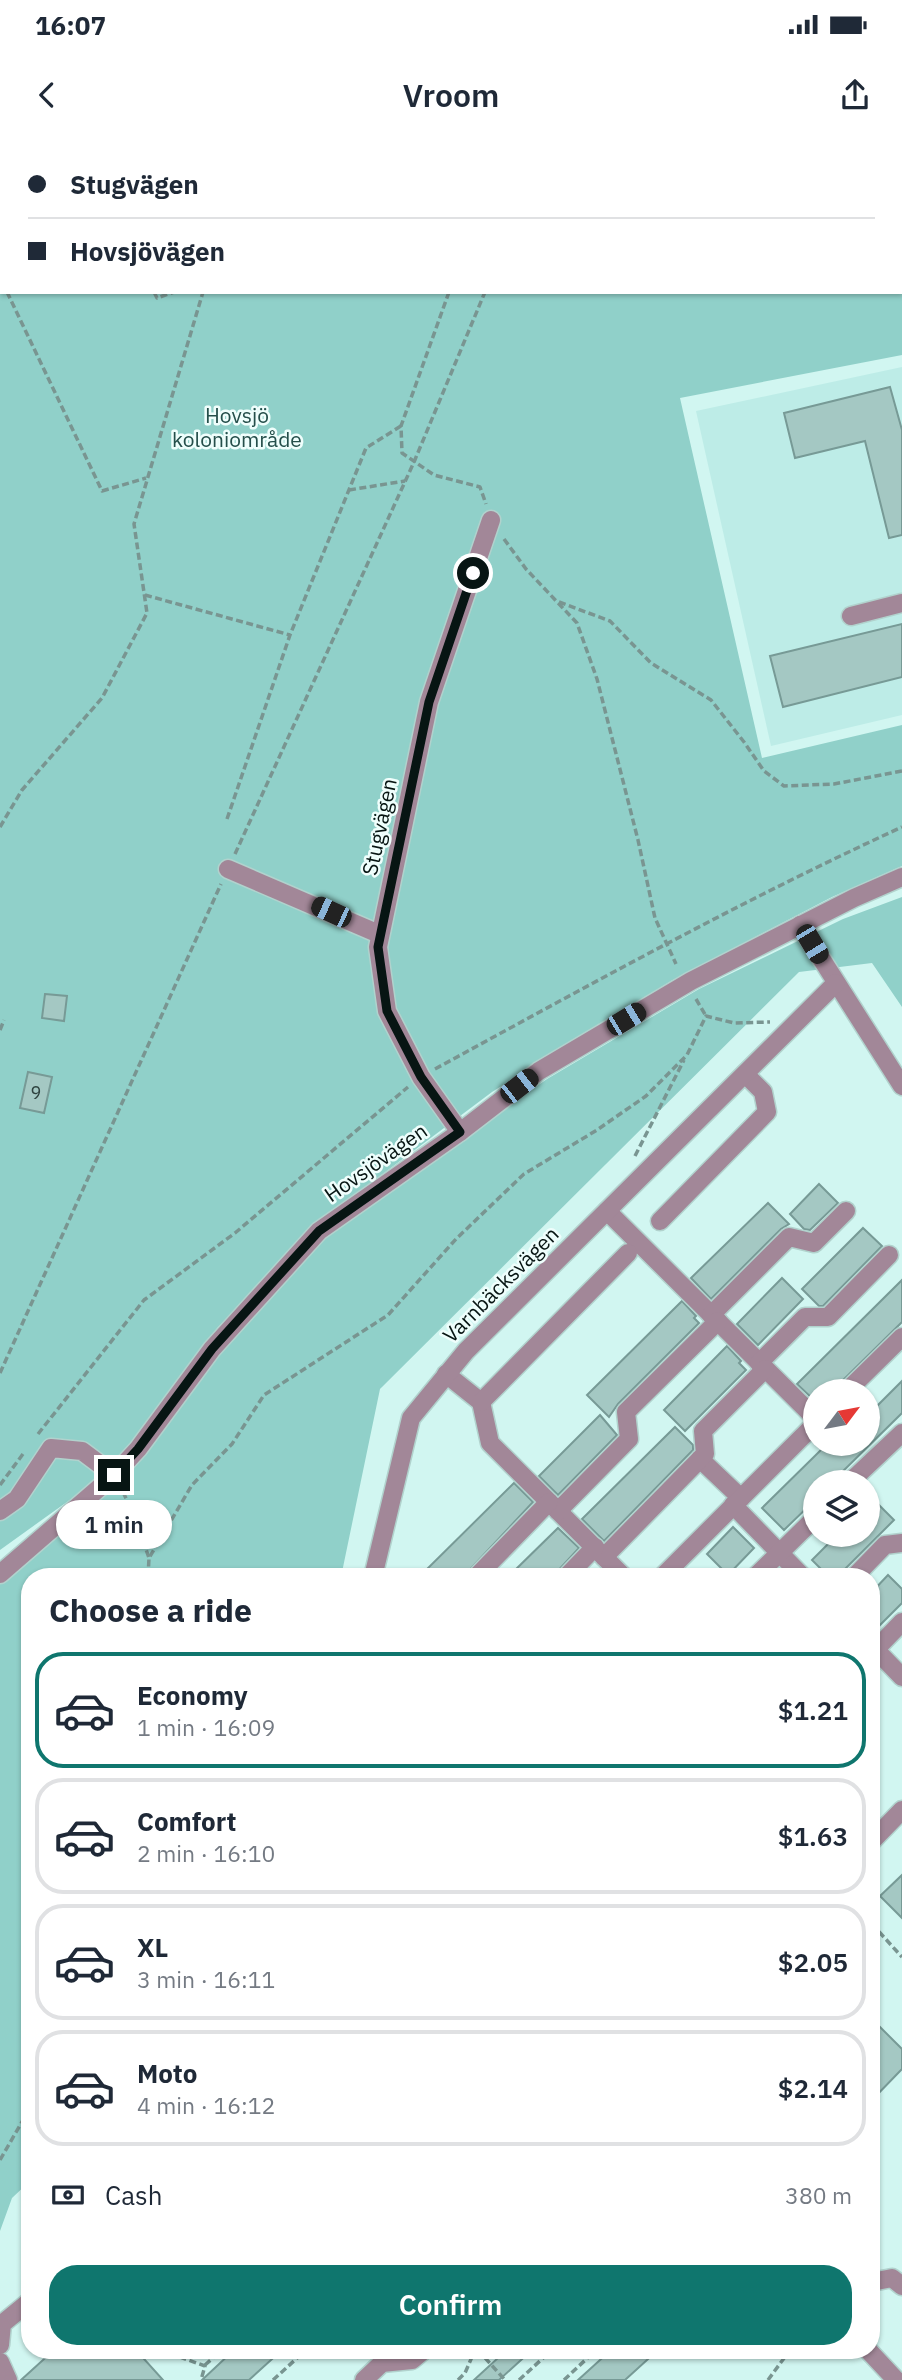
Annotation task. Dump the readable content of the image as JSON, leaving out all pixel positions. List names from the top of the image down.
{
  "streets": {
    "street": ["Stugvägen", "Hovsjövägen", "Varnbäcksvägen"]
  },
  "crossings": [
    ["Stugvägen", "Hovsjövägen"]
  ],
  "parks": ["Hovsjö koloniområde"],
  "house_numbers": ["9"],
  "north": "top right",
  "page": {
    "status": "16:07",
    "header": "Vroom",
    "banner": ["Stugvägen", "Hovsjövägen"],
    "bubble": "1 min",
    "heading": "Choose a ride",
    "list": [
      {
        "name": "Economy",
        "note": "1 min · 16:09",
        "value": "$1.21"
      },
      {
        "name": "Comfort",
        "note": "2 min · 16:10",
        "value": "$1.63"
      },
      {
        "name": "XL",
        "note": "3 min · 16:11",
        "value": "$2.05"
      },
      {
        "name": "Moto",
        "note": "4 min · 16:12",
        "value": "$2.14"
      }
    ],
    "pay": ["Cash", "380 m"],
    "buttons": "Confirm"
  }
}
